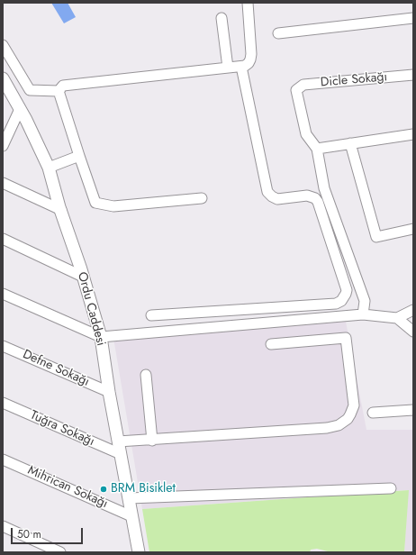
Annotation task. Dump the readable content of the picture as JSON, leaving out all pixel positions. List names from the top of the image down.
{
  "streets": {
    "main road": ["Ordu Caddesi"],
    "street": [
      "Dicle Sokağı",
      "Defne Sokağı",
      "Tuğra Sokağı",
      "Mihrican Sokağı"
    ]
  },
  "crossings": [
    ["Ordu Caddesi", "Defne Sokağı"],
    ["Ordu Caddesi", "Tuğra Sokağı"],
    ["Ordu Caddesi", "Mihrican Sokağı"]
  ],
  "places": ["BRM Bisiklet"],
  "scale_bar": "50 m"
}
